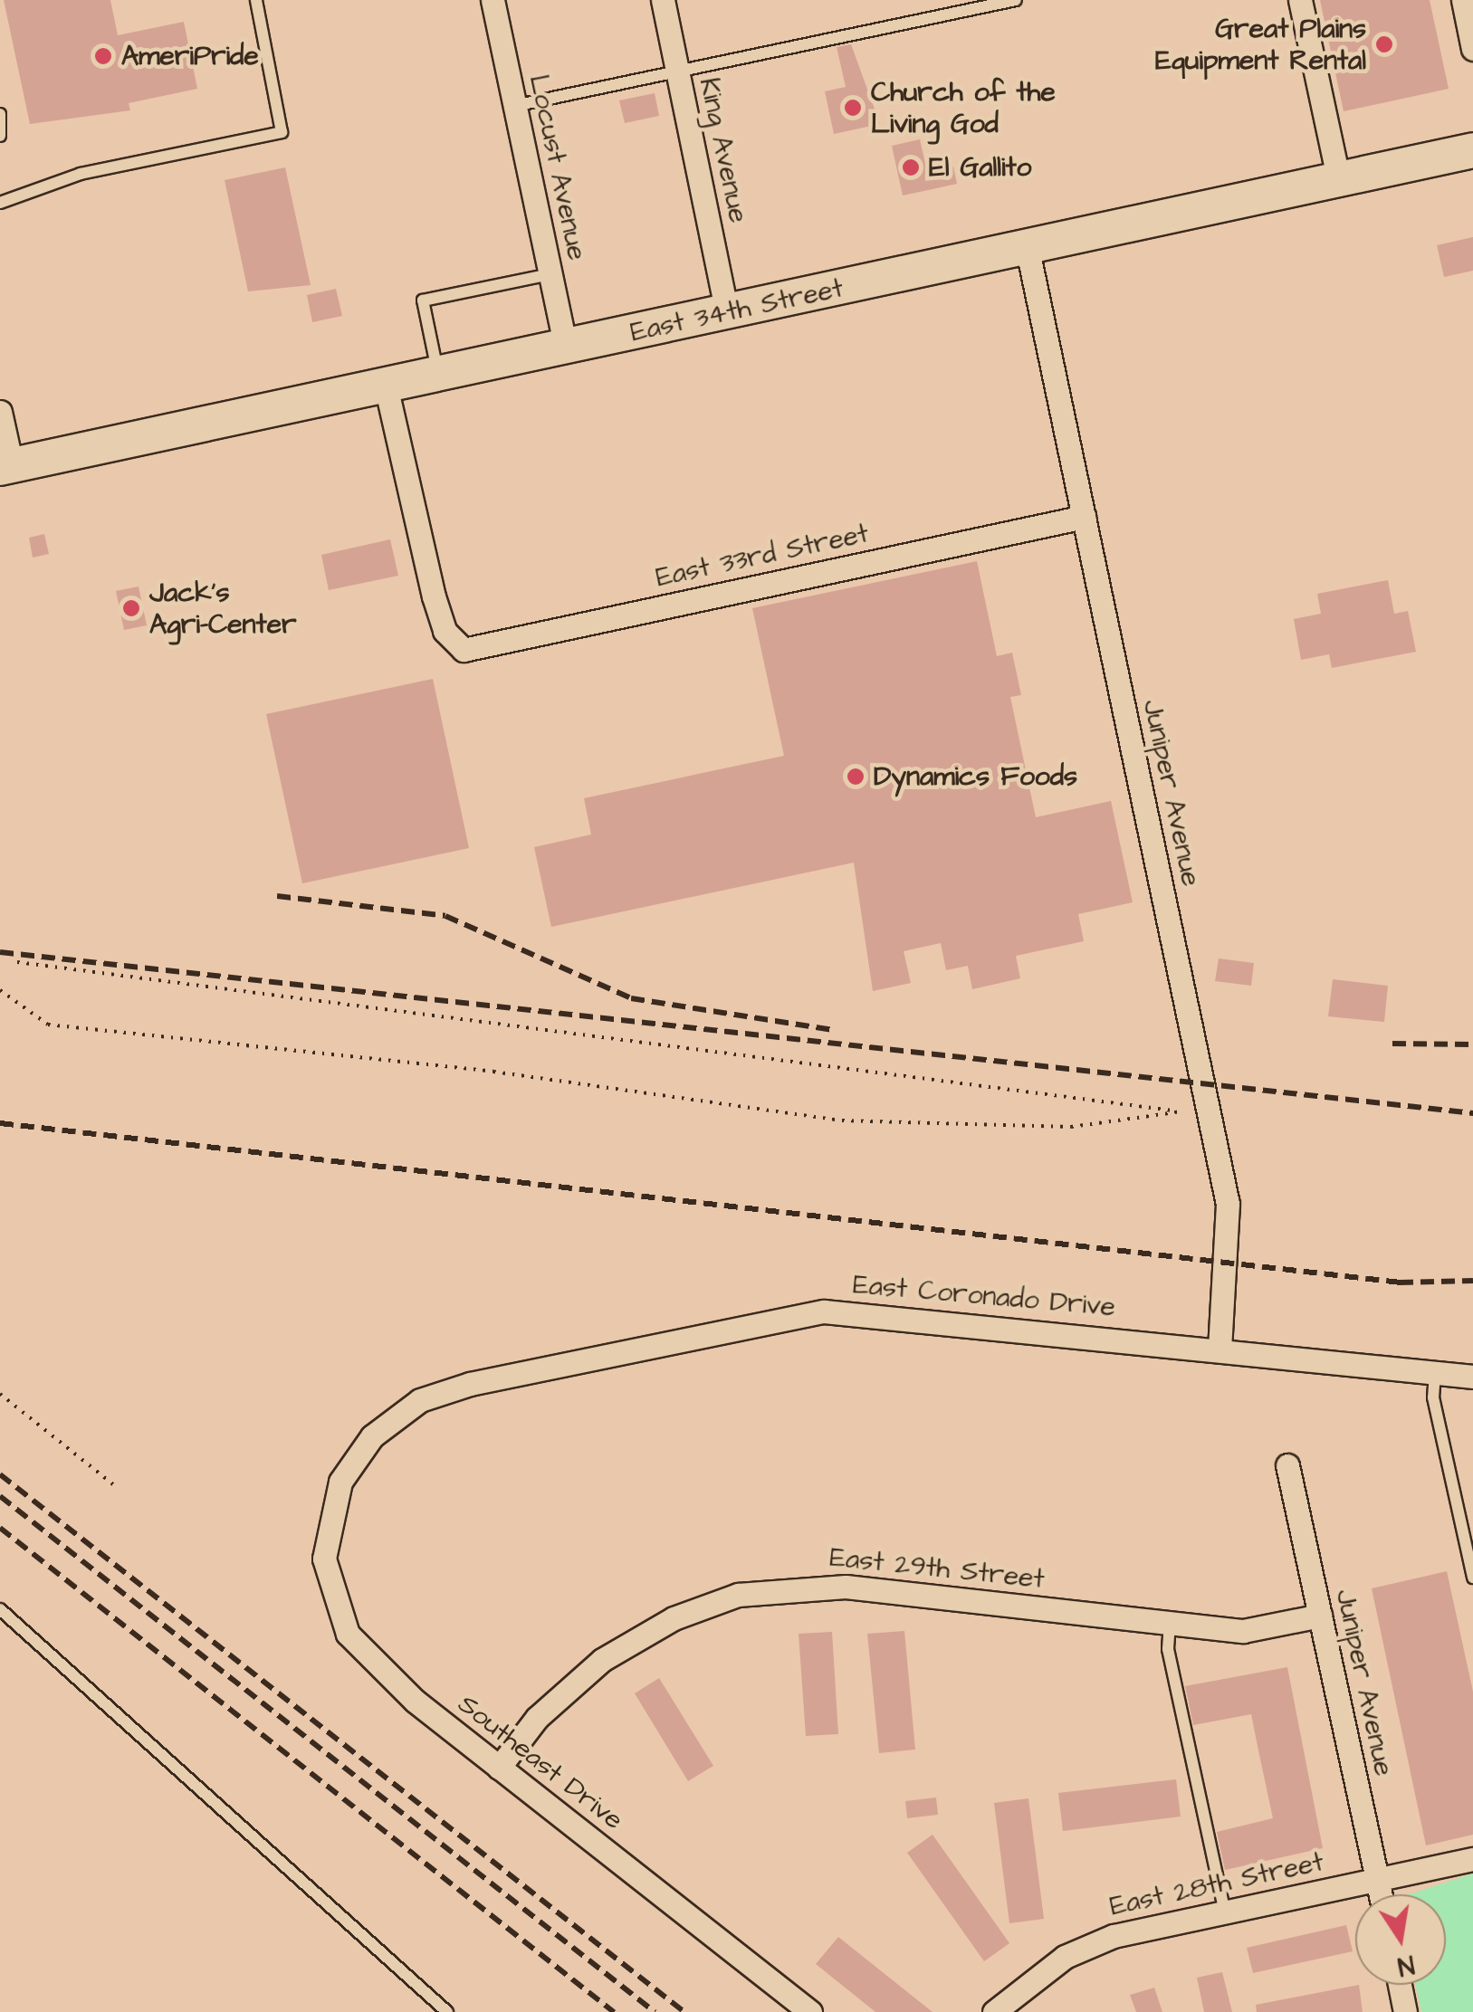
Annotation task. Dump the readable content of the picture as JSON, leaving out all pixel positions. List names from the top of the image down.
{
  "streets": {
    "main road": ["East 34th Street"],
    "street": [
      "King Avenue",
      "Locust Avenue",
      "East 33rd Street",
      "Juniper Avenue",
      "East Coronado Drive",
      "East 29th Street",
      "Southeast Drive",
      "East 28th Street"
    ]
  },
  "crossings": [
    ["King Avenue", "East 34th Street"],
    ["Locust Avenue", "East 34th Street"],
    ["East 34th Street", "East 33rd Street"],
    ["East 34th Street", "Juniper Avenue"],
    ["East 33rd Street", "Juniper Avenue"],
    ["Juniper Avenue", "East Coronado Drive"],
    ["Juniper Avenue", "East 29th Street"],
    ["Juniper Avenue", "East 28th Street"],
    ["East Coronado Drive", "Southeast Drive"],
    ["East 29th Street", "Southeast Drive"]
  ],
  "places": [
    "Great Plains Equipment Rental",
    "AmeriPride",
    "Church of the Living God",
    "El Gallito",
    "Jack's Agri-Center",
    "Dynamics Foods"
  ],
  "north": "bottom"
}
